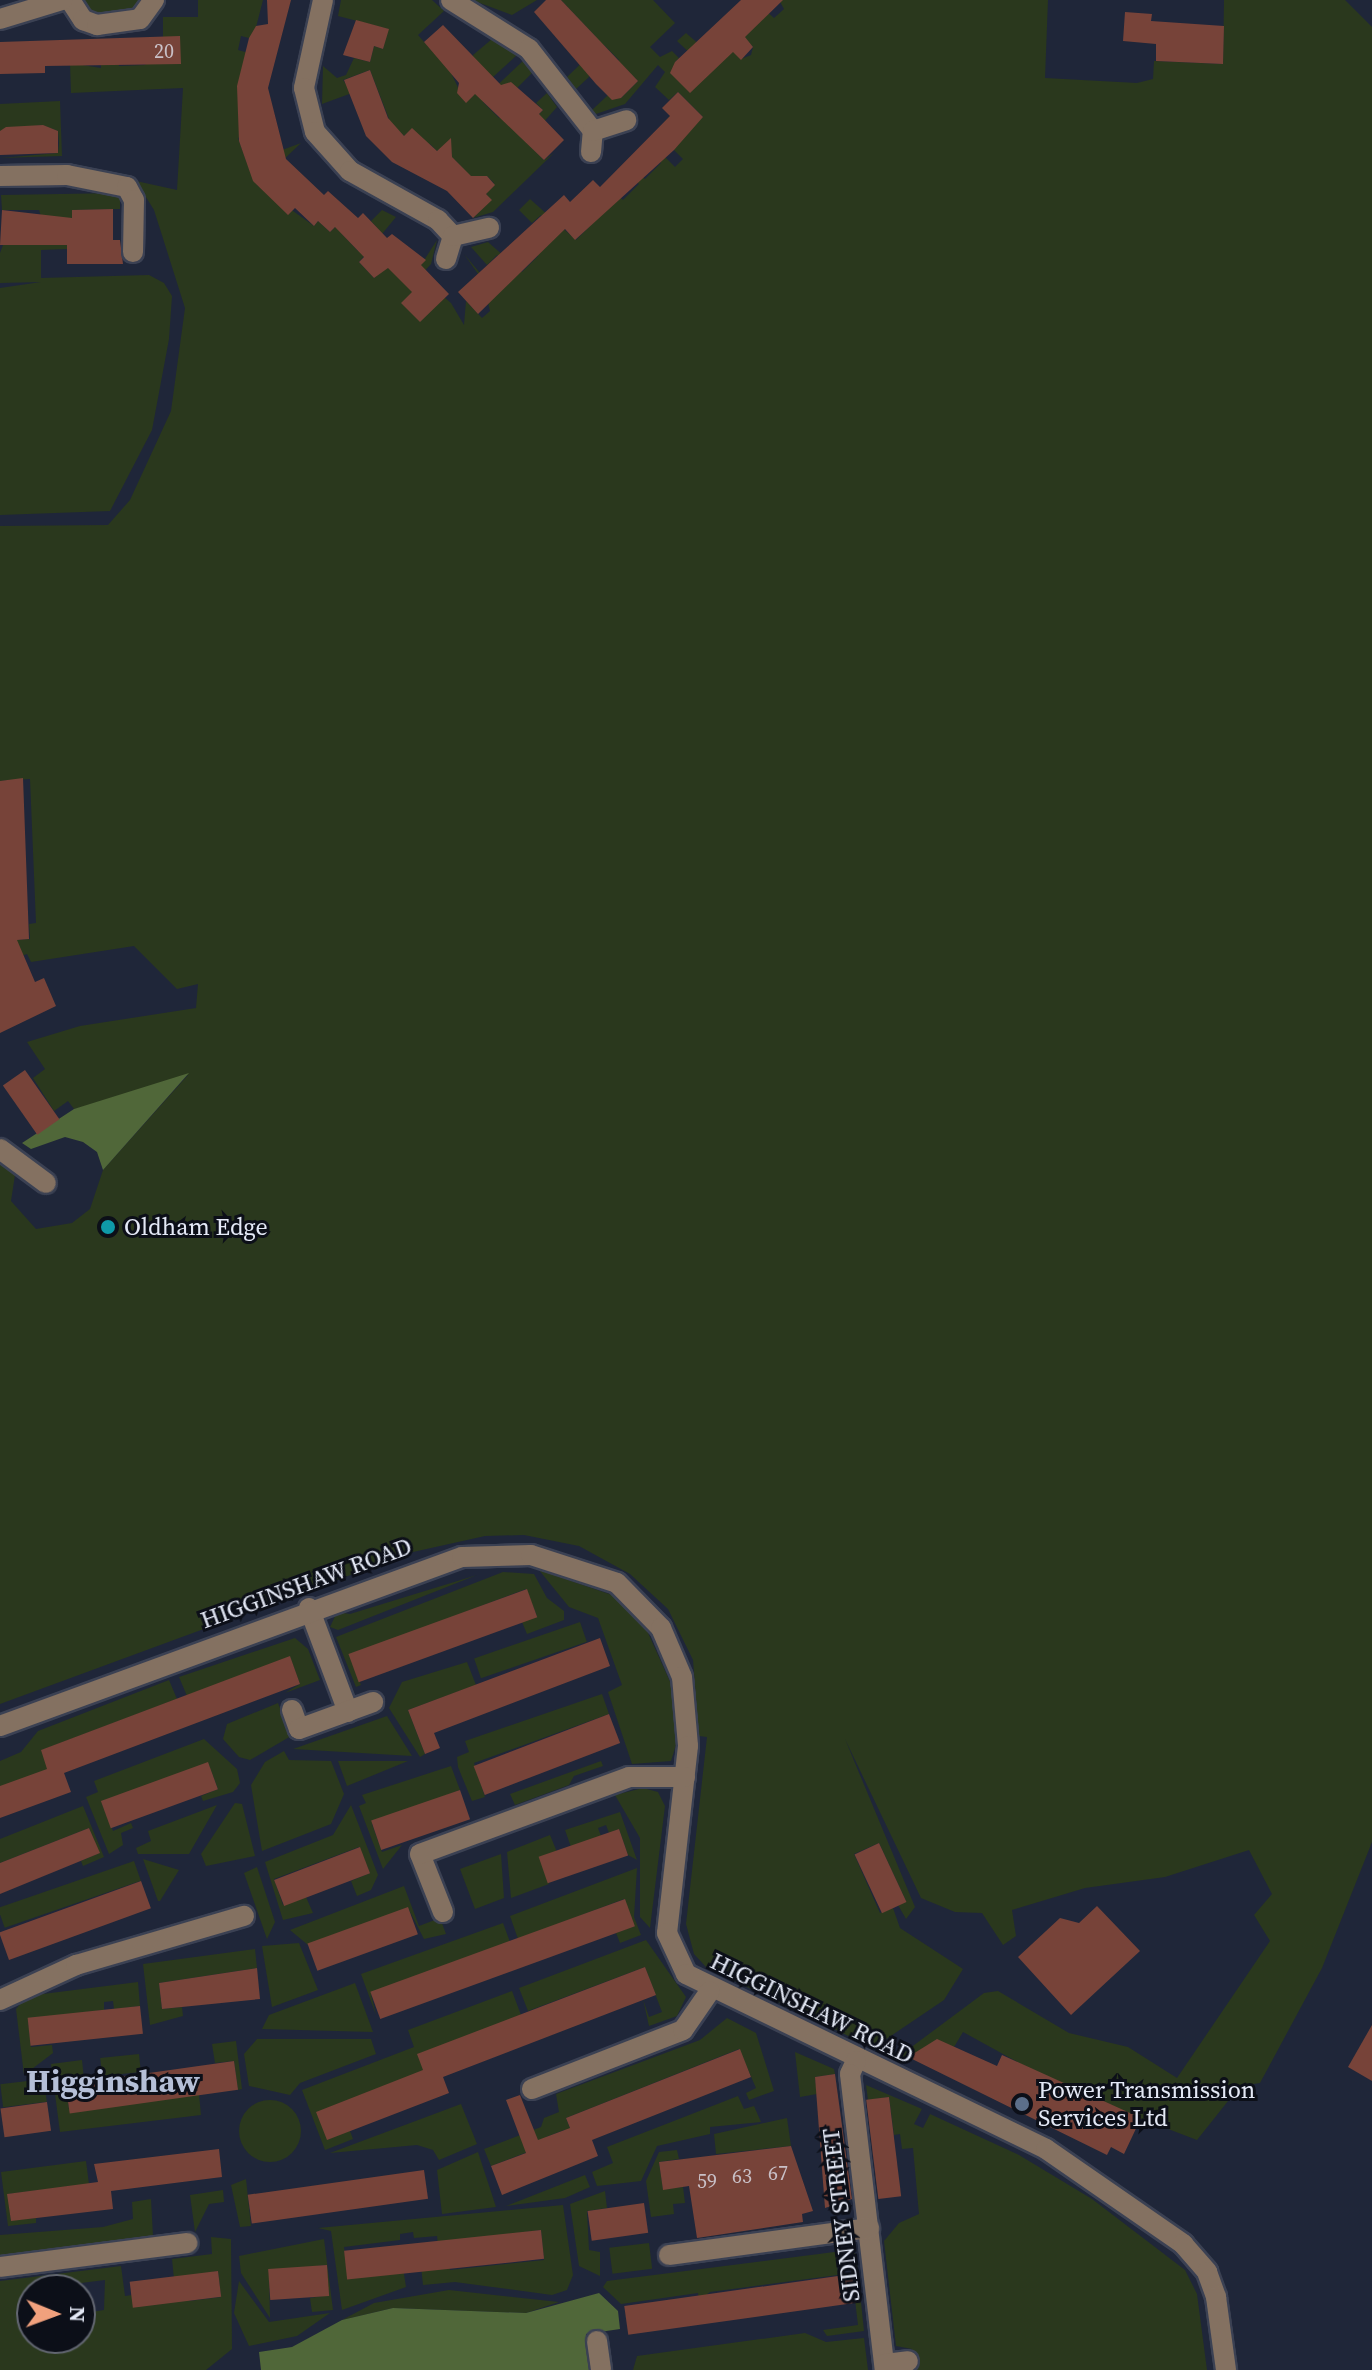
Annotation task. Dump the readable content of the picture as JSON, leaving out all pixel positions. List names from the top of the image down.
{
  "streets": {
    "street": ["HIGGINSHAW ROAD", "SIDNEY STREET"]
  },
  "crossings": [
    ["HIGGINSHAW ROAD", "SIDNEY STREET"]
  ],
  "districts": ["Higginshaw"],
  "places": ["Oldham Edge", "Power Transmission Services Ltd"],
  "house_numbers": [
    "20",
    "67",
    "63",
    "59"
  ],
  "north": "right"
}
